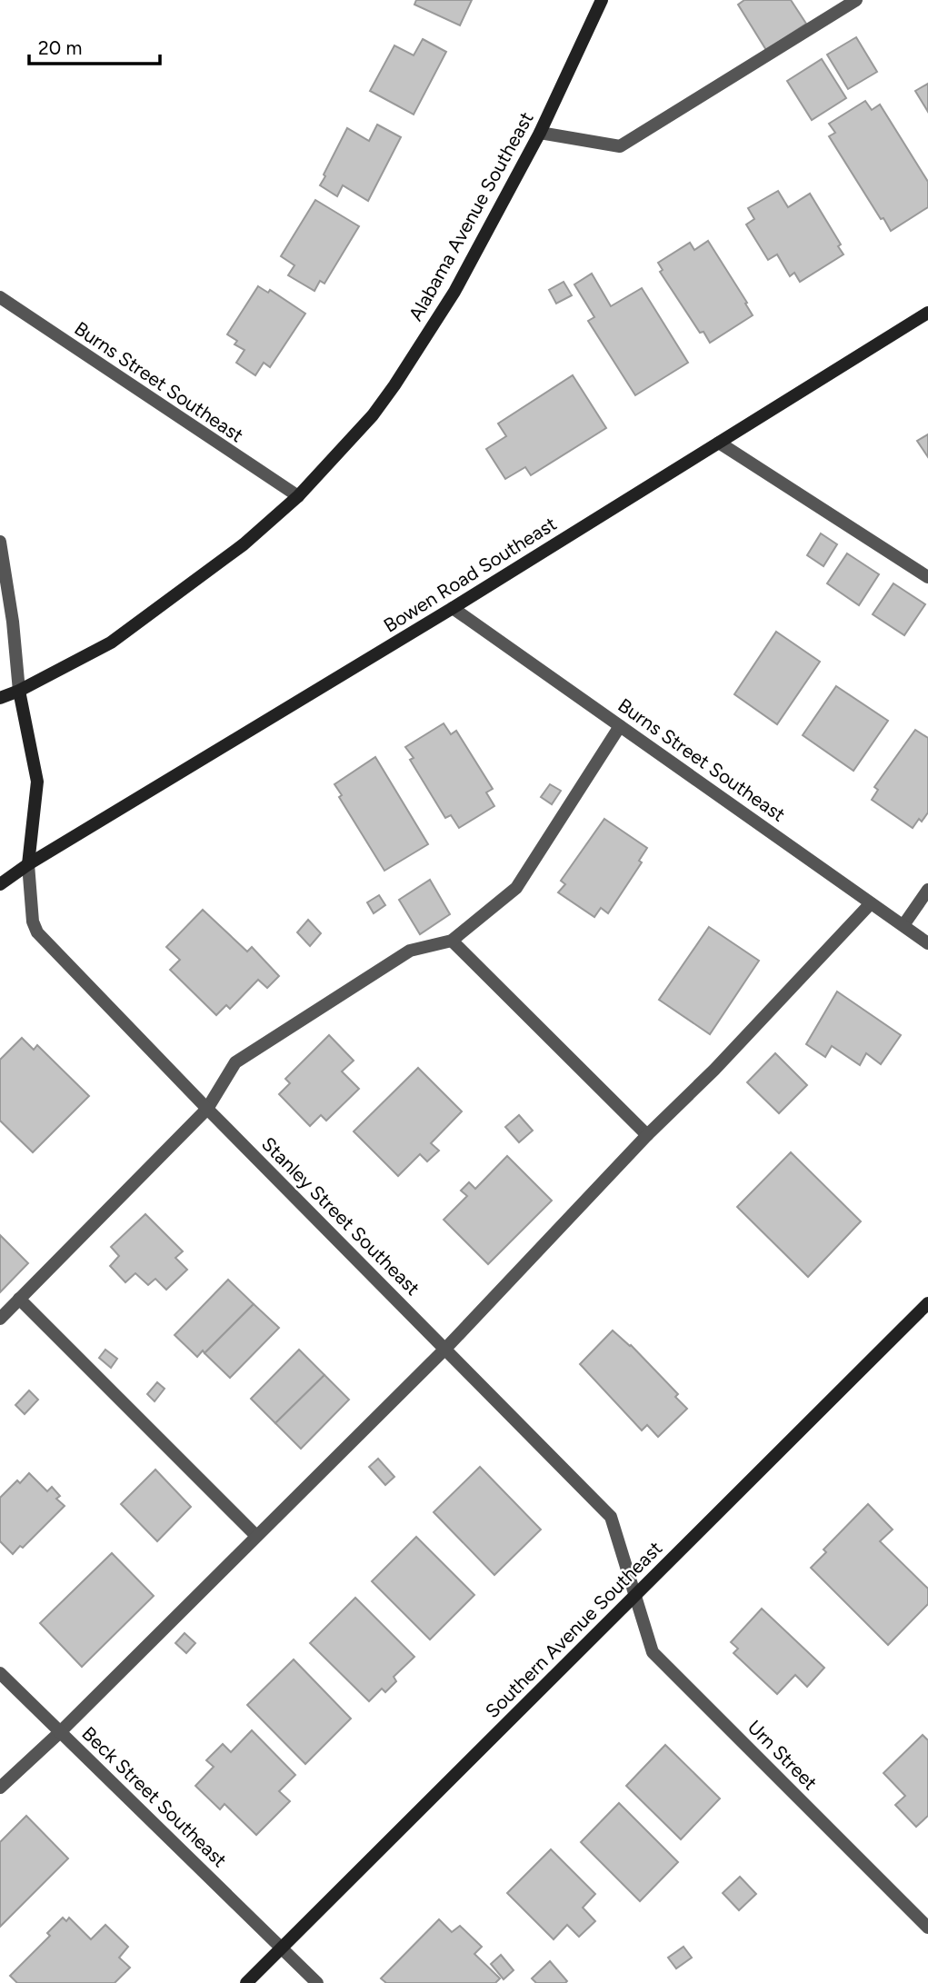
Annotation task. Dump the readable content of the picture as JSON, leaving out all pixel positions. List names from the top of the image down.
{
  "streets": {
    "street": [
      "Alabama Avenue Southeast",
      "Burns Street Southeast",
      "Bowen Road Southeast",
      "Stanley Street Southeast",
      "Southern Avenue Southeast",
      "Urn Street",
      "Beck Street Southeast"
    ]
  },
  "crossings": [
    ["Alabama Avenue Southeast", "Burns Street Southeast"],
    ["Burns Street Southeast", "Bowen Road Southeast"],
    ["Bowen Road Southeast", "Stanley Street Southeast"],
    ["Stanley Street Southeast", "Southern Avenue Southeast"],
    ["Stanley Street Southeast", "Urn Street"],
    ["Southern Avenue Southeast", "Urn Street"],
    ["Southern Avenue Southeast", "Beck Street Southeast"]
  ],
  "scale_bar": "20 m"
}
